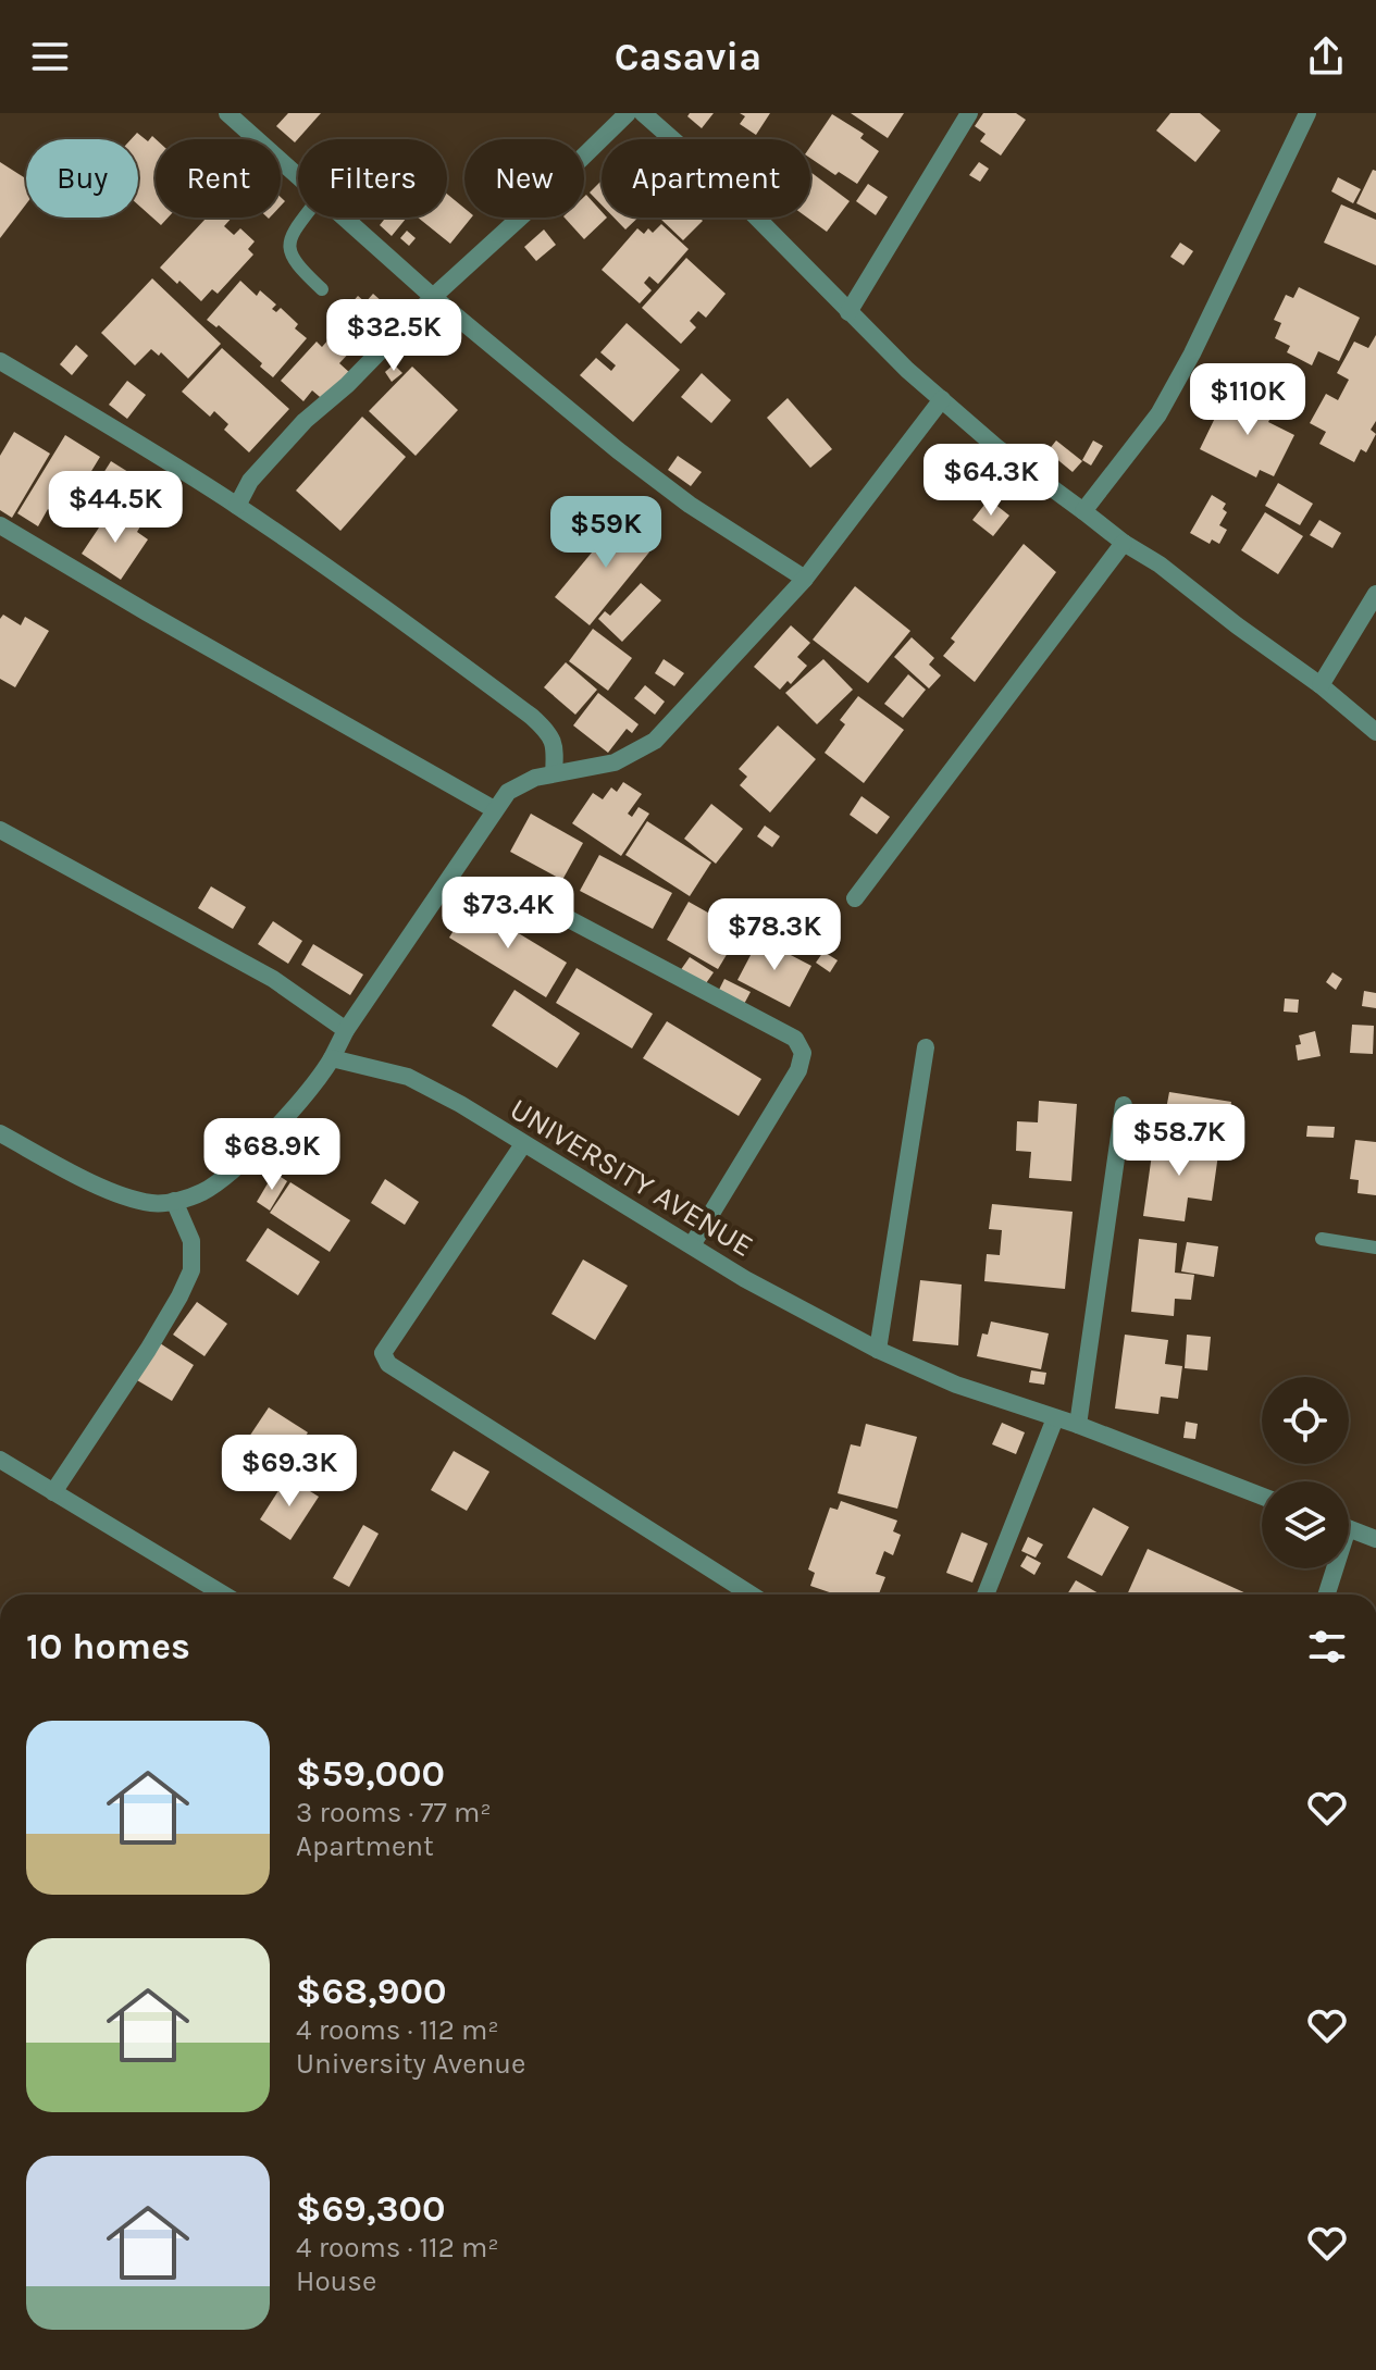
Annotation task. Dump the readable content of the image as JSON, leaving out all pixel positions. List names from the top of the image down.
{
  "streets": {
    "street": ["UNIVERSITY AVENUE"]
  },
  "page": {
    "header": "Casavia",
    "chip": [
      "Buy",
      "Rent",
      "Filters",
      "New",
      "Apartment"
    ],
    "price": [
      "$32.5K",
      "$110K",
      "$64.3K",
      "$44.5K",
      "$59K",
      "$73.4K",
      "$78.3K",
      "$58.7K",
      "$68.9K",
      "$69.3K"
    ],
    "heading": "10 homes",
    "list": [
      {
        "name": "$59,000",
        "note": "3 rooms · 77 m² · Apartment"
      },
      {
        "name": "$68,900",
        "note": "4 rooms · 112 m² · University Avenue"
      },
      {
        "name": "$69,300",
        "note": "4 rooms · 112 m² · House"
      }
    ]
  }
}
